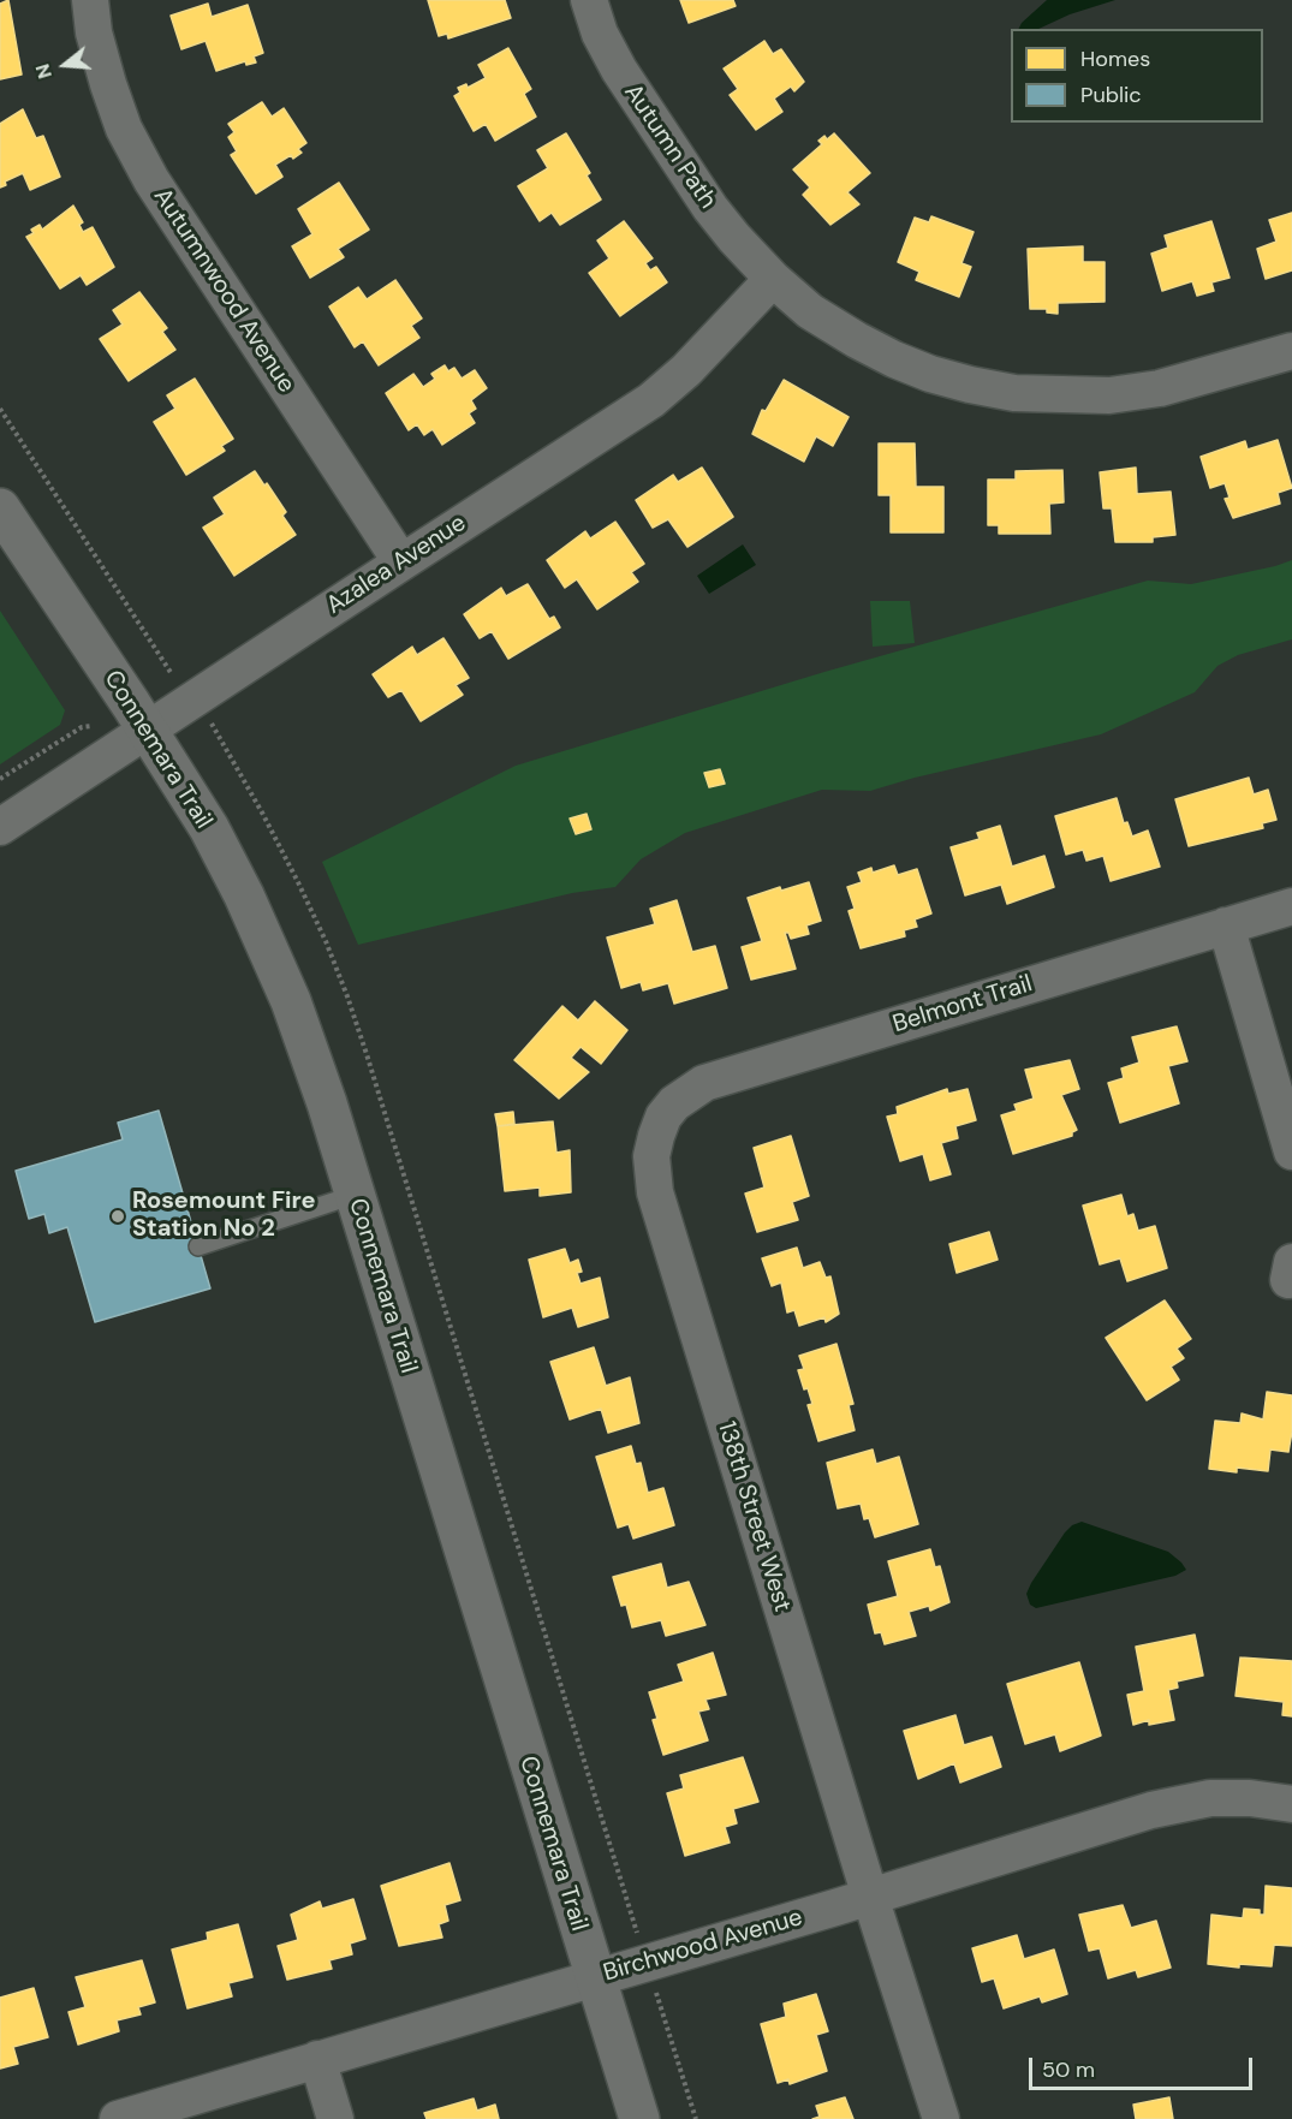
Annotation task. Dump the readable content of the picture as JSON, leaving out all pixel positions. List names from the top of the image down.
{
  "streets": {
    "street": [
      "Autumn Path",
      "Autumnwood Avenue",
      "Azalea Avenue",
      "Connemara Trail",
      "Belmont Trail",
      "138th Street West",
      "Birchwood Avenue"
    ]
  },
  "crossings": [
    ["Autumn Path", "Azalea Avenue"],
    ["Autumnwood Avenue", "Azalea Avenue"],
    ["Azalea Avenue", "Connemara Trail"],
    ["Connemara Trail", "Birchwood Avenue"],
    ["Belmont Trail", "138th Street West"],
    ["138th Street West", "Birchwood Avenue"]
  ],
  "places": ["Rosemount Fire Station No 2"],
  "legend": ["Homes", "Public"],
  "scale_bar": "50 m",
  "north": "left"
}
